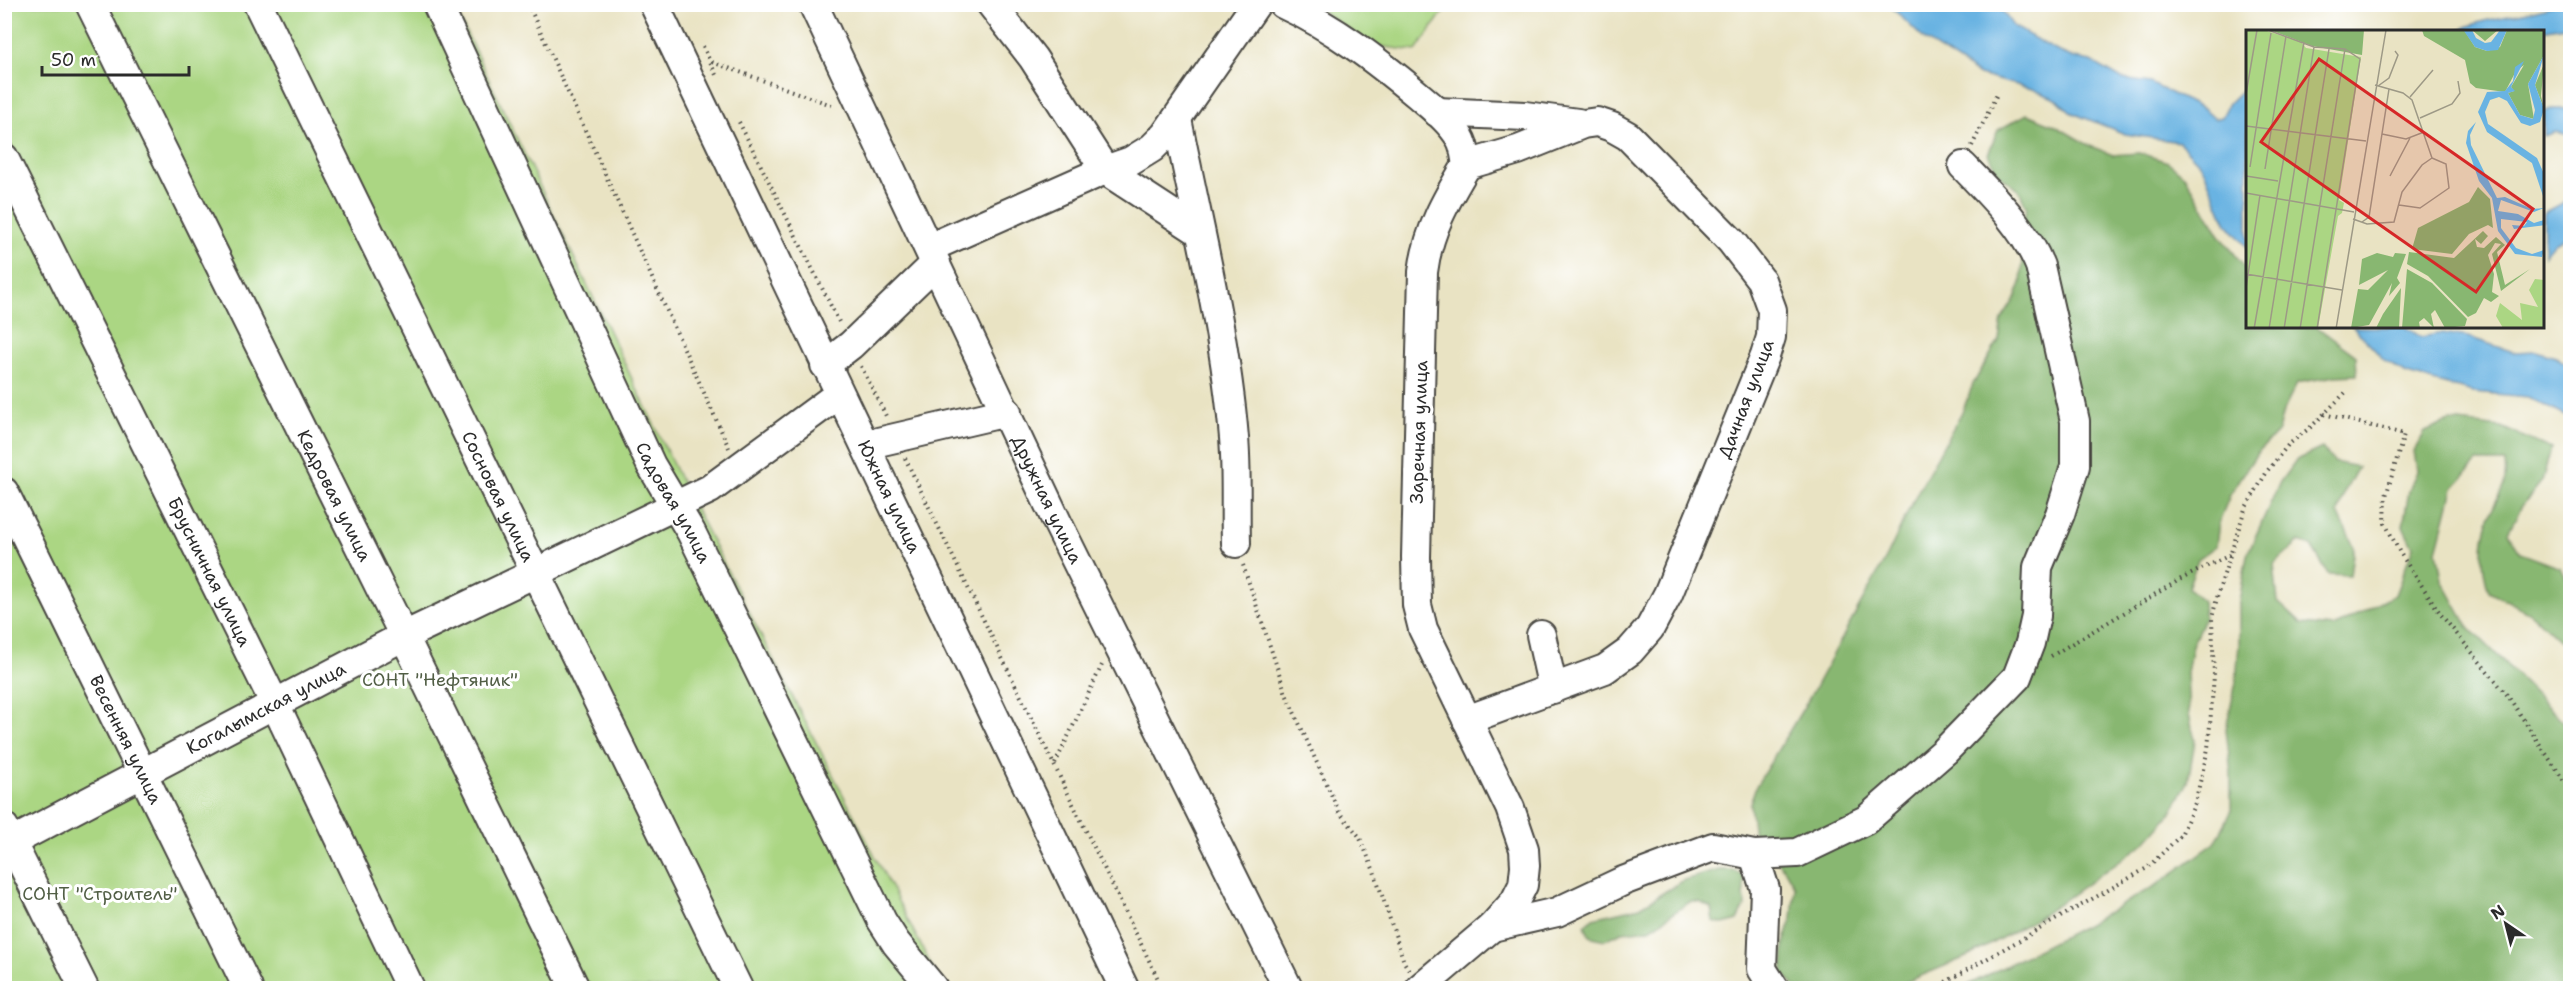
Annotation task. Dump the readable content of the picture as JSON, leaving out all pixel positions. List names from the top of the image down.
{
  "streets": {
    "street": [
      "Дачная улица",
      "Заречная улица",
      "Кедровая улица",
      "Сосновая улица",
      "Южная улица",
      "Дружная улица",
      "Садовая улица",
      "Брусничная улица",
      "Когалымская улица",
      "Весенняя улица"
    ]
  },
  "crossings": [
    ["Дачная улица", "Заречная улица"],
    ["Кедровая улица", "Когалымская улица"],
    ["Сосновая улица", "Когалымская улица"],
    ["Южная улица", "Когалымская улица"],
    ["Садовая улица", "Когалымская улица"],
    ["Брусничная улица", "Когалымская улица"],
    ["Когалымская улица", "Весенняя улица"]
  ],
  "parks": ["СОНТ \"Нефтяник\"", "СОНТ \"Строитель\""],
  "scale_bar": "50 m",
  "north": "top left"
}
